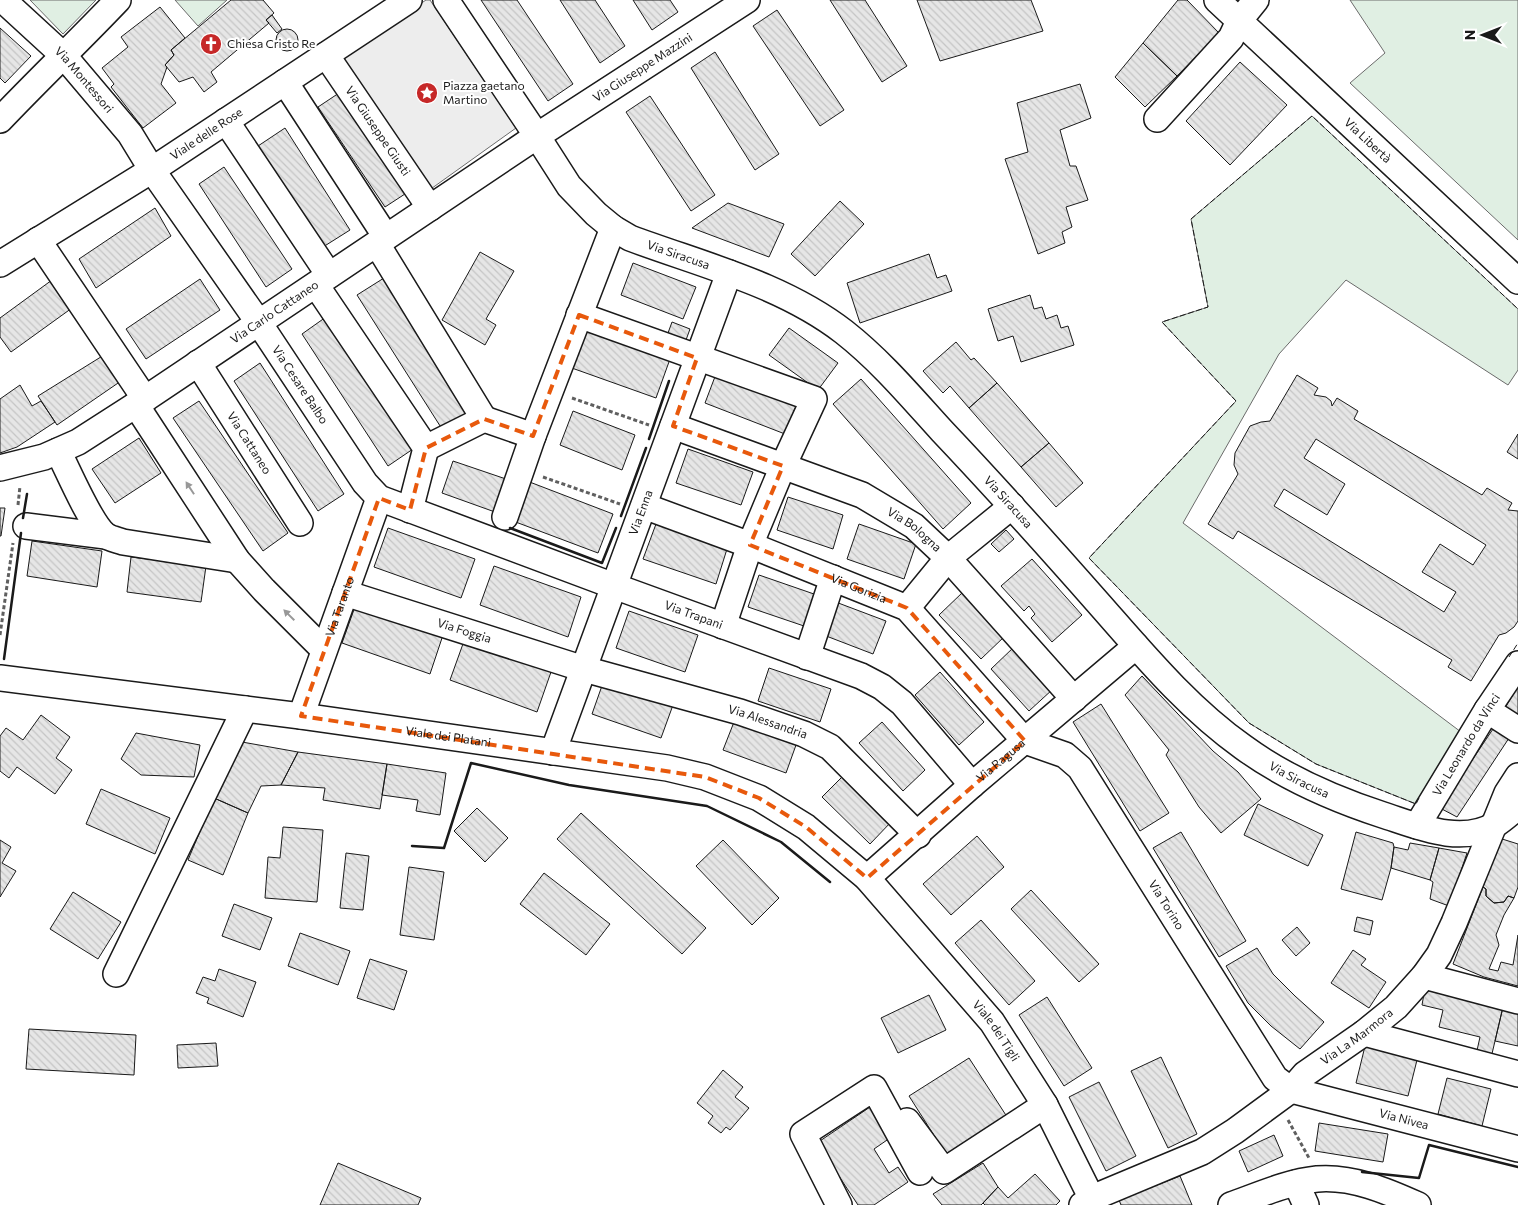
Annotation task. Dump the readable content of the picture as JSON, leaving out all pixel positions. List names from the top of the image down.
{
  "streets": {
    "street": [
      "Via Giuseppe Mazzini",
      "Via Montessori",
      "Via Giuseppe Giusti",
      "Viale delle Rose",
      "Via Libertà",
      "Via Siracusa",
      "Via Carlo Cattaneo",
      "Via Cesare Balbo",
      "Via Cattaneo",
      "Via Enna",
      "Via Bologna",
      "Via Gorizia",
      "Via Taranto",
      "Via Trapani",
      "Via Foggia",
      "Via Alessandria",
      "Viale dei Platani",
      "Via Leonardo da Vinci",
      "Via Ragusa",
      "Via Torino",
      "Viale dei Tigli",
      "Via La Marmora",
      "Via Nivea"
    ]
  },
  "crossings": [
    ["Via Giuseppe Mazzini", "Via Siracusa"],
    ["Via Giuseppe Mazzini", "Via Carlo Cattaneo"],
    ["Via Montessori", "Viale delle Rose"],
    ["Via Montessori", "Via Cesare Balbo"],
    ["Via Giuseppe Giusti", "Viale delle Rose"],
    ["Via Giuseppe Giusti", "Via Carlo Cattaneo"],
    ["Viale delle Rose", "Via Cesare Balbo"],
    ["Via Siracusa", "Via Carlo Cattaneo"],
    ["Via Siracusa", "Via Enna"],
    ["Via Siracusa", "Via Leonardo da Vinci"],
    ["Via Siracusa", "Via Ragusa"],
    ["Via Siracusa", "Via La Marmora"],
    ["Via Carlo Cattaneo", "Via Cesare Balbo"],
    ["Via Carlo Cattaneo", "Via Cattaneo"],
    ["Via Cesare Balbo", "Via Taranto"],
    ["Via Cesare Balbo", "Via Trapani"],
    ["Via Enna", "Via Bologna"],
    ["Via Enna", "Via Gorizia"],
    ["Via Enna", "Via Trapani"],
    ["Via Enna", "Via Foggia"],
    ["Via Enna", "Via Alessandria"],
    ["Via Enna", "Viale dei Platani"],
    ["Via Bologna", "Via Ragusa"],
    ["Via Gorizia", "Via Ragusa"],
    ["Via Gorizia", "Via Torino"],
    ["Via Taranto", "Via Trapani"],
    ["Via Taranto", "Via Foggia"],
    ["Via Taranto", "Viale dei Platani"],
    ["Via Trapani", "Via Ragusa"],
    ["Via Foggia", "Via Alessandria"],
    ["Via Alessandria", "Via Ragusa"],
    ["Viale dei Platani", "Via Ragusa"],
    ["Viale dei Platani", "Viale dei Tigli"],
    ["Via Ragusa", "Via Torino"],
    ["Via Ragusa", "Viale dei Tigli"],
    ["Via Torino", "Via La Marmora"],
    ["Via Torino", "Via Nivea"],
    ["Viale dei Tigli", "Via La Marmora"],
    ["Via La Marmora", "Via Nivea"]
  ],
  "places": {
    "church": ["Chiesa Cristo Re"],
    "place": ["Piazza gaetano Martino"]
  },
  "north": "left"
}
